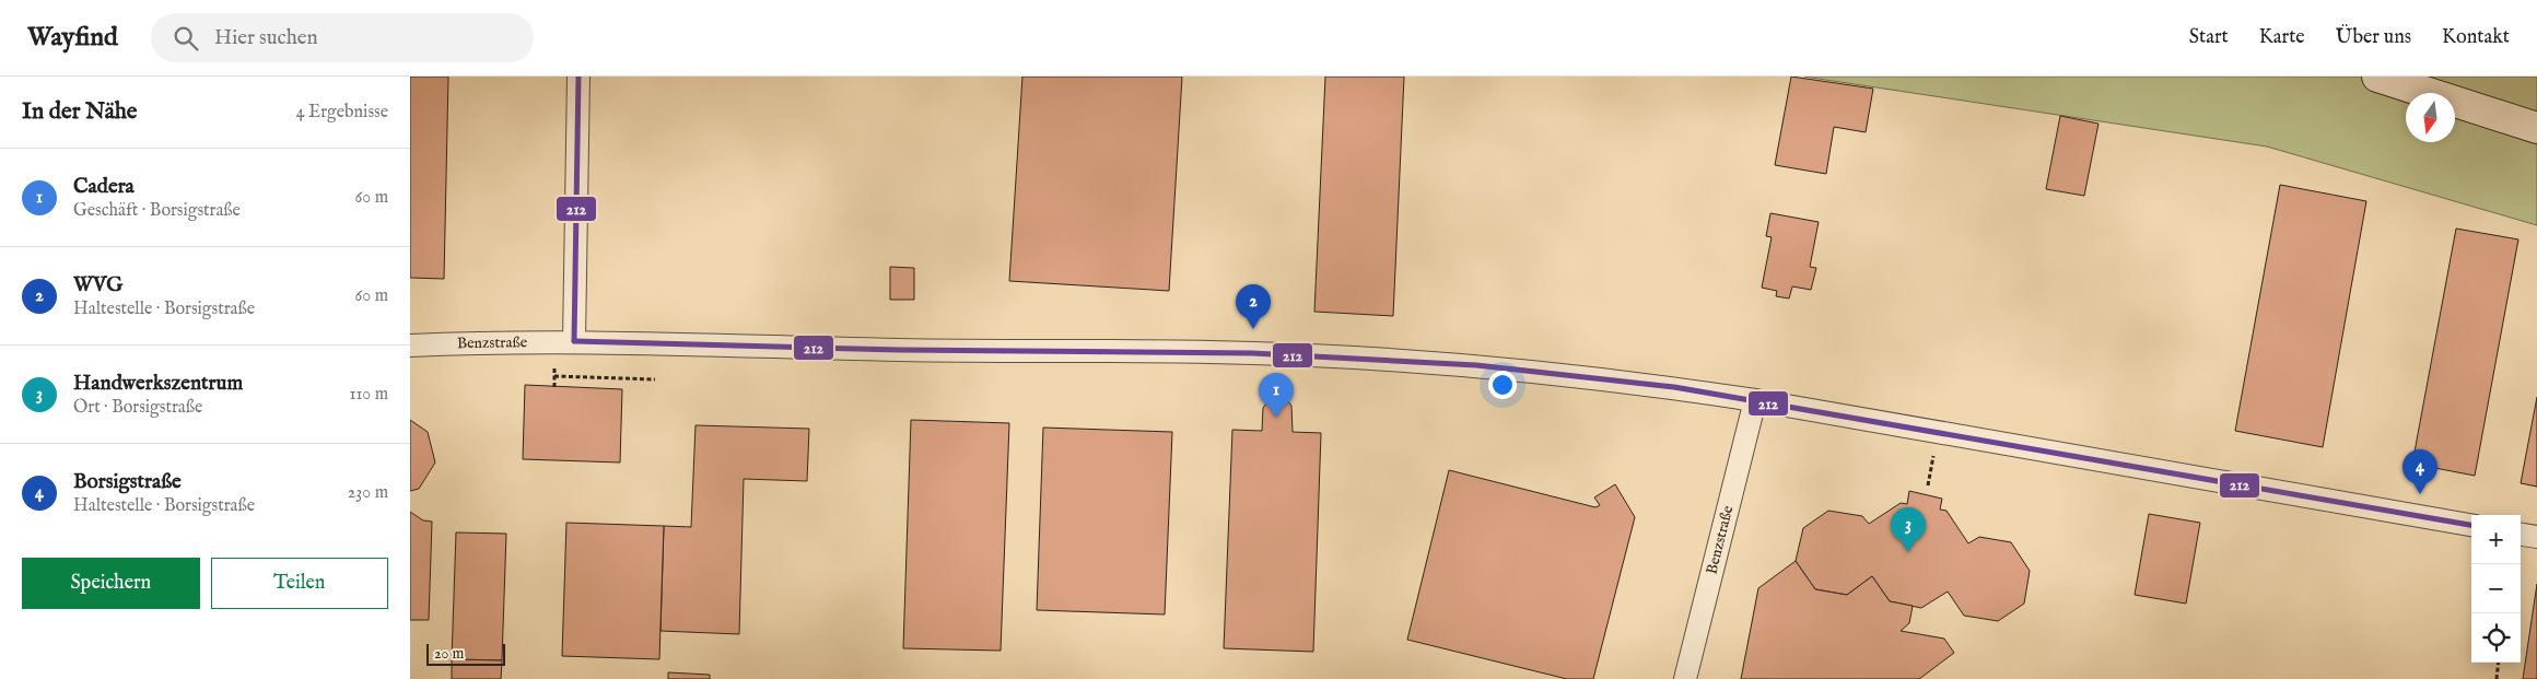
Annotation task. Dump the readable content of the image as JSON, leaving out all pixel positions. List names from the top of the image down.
{
  "streets": {
    "street": ["Benzstraße"]
  },
  "lines": ["transit line 212"],
  "scale_bar": "20 m",
  "north": "bottom",
  "page": {
    "header": "Wayfind",
    "search": "Hier suchen",
    "nav": [
      "Start",
      "Karte",
      "Über uns",
      "Kontakt"
    ],
    "heading": ["In der Nähe", "4 Ergebnisse"],
    "list": [
      {
        "mark": "1",
        "name": "Cadera",
        "note": "Geschäft · Borsigstraße",
        "value": "60 m"
      },
      {
        "mark": "2",
        "name": "WVG",
        "note": "Haltestelle · Borsigstraße",
        "value": "60 m"
      },
      {
        "mark": "3",
        "name": "Handwerkszentrum",
        "note": "Ort · Borsigstraße",
        "value": "110 m"
      },
      {
        "mark": "4",
        "name": "Borsigstraße",
        "note": "Haltestelle · Borsigstraße",
        "value": "230 m"
      }
    ],
    "pins": [
      "2",
      "1",
      "4",
      "3"
    ],
    "map_buttons": ["+", "−"],
    "buttons": ["Speichern", "Teilen"],
    "scale": "20 m"
  }
}
